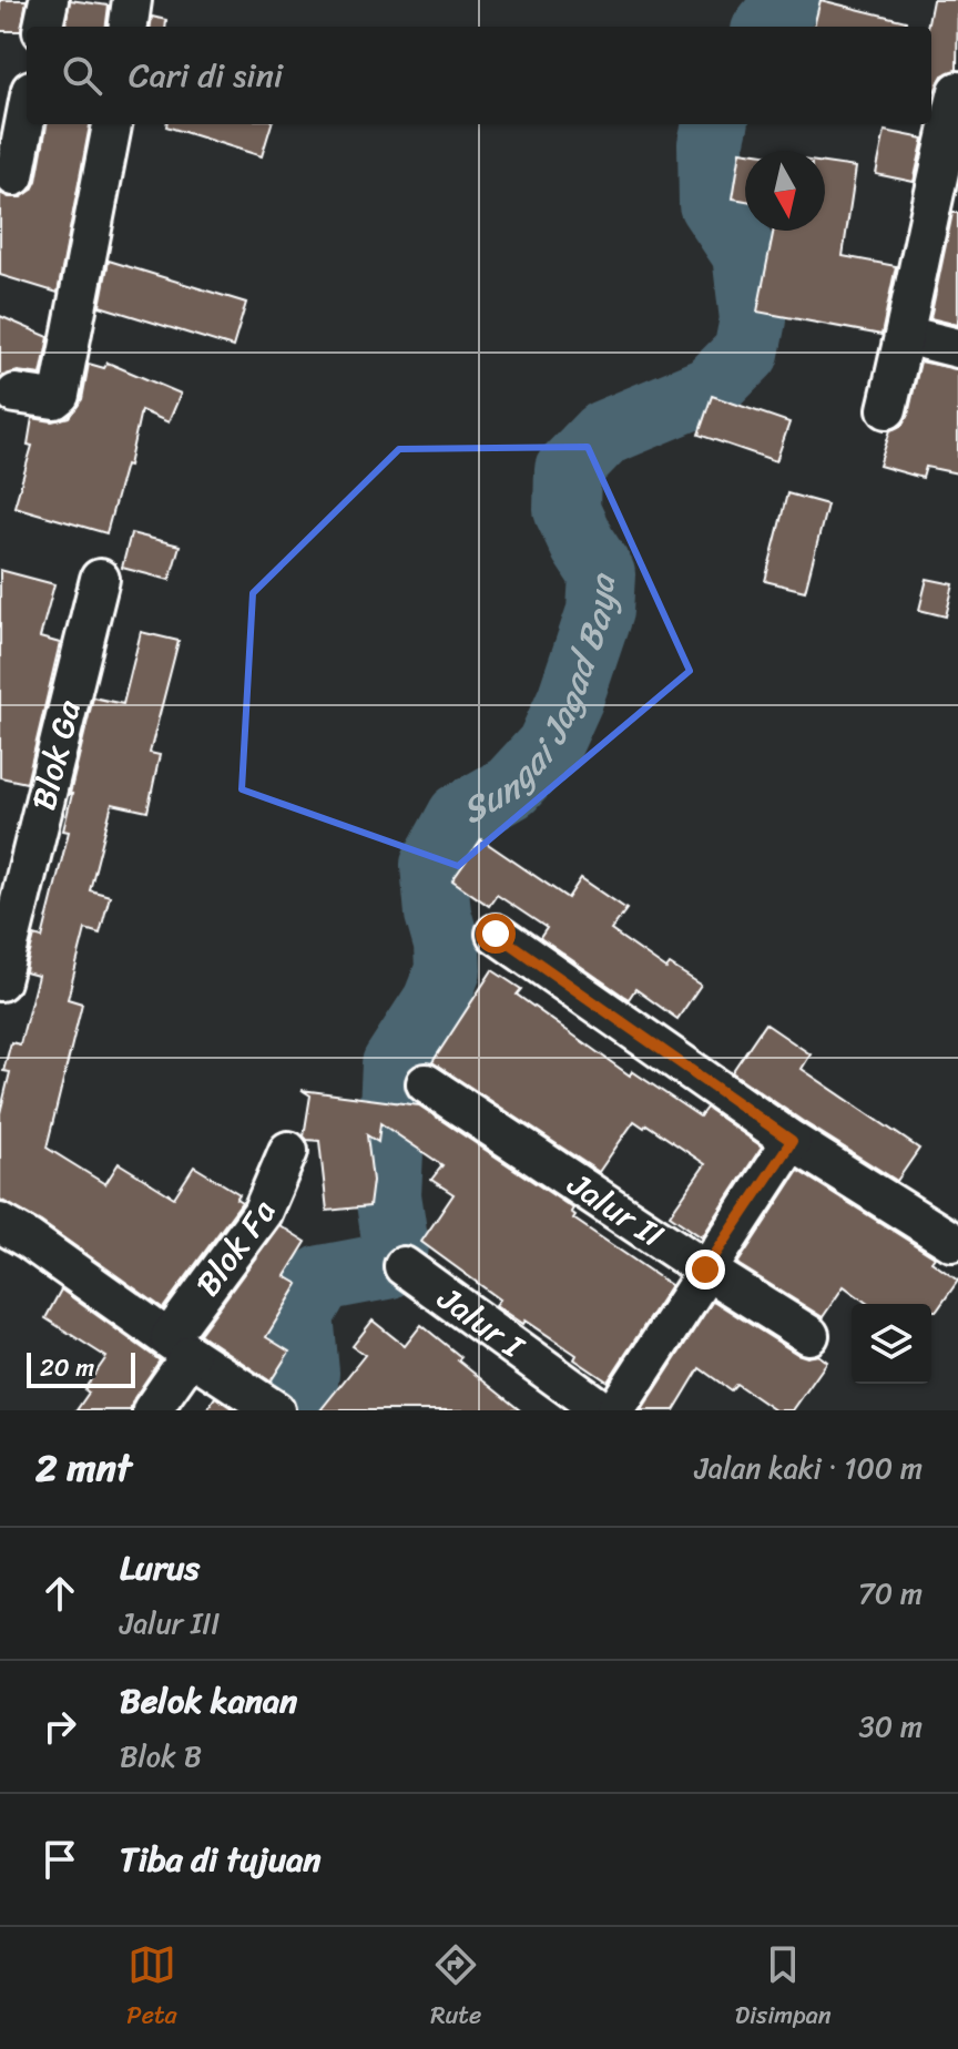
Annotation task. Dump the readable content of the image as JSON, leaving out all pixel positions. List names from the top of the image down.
{
  "streets": {
    "street": [
      "Blok Ga",
      "Jalur II",
      "Blok Fa",
      "Jalur I"
    ]
  },
  "water": ["Sungai Jagad Baya"],
  "scale_bar": "20 m",
  "north": "bottom",
  "page": {
    "search": "Cari di sini",
    "scale": "20 m",
    "heading": ["2 mnt", "Jalan kaki · 100 m"],
    "list": [
      ["Lurus", "Jalur III", "70 m"],
      ["Belok kanan", "Blok B", "30 m"],
      "Tiba di tujuan"
    ],
    "nav": ["Peta", "Rute", "Disimpan"]
  }
}
